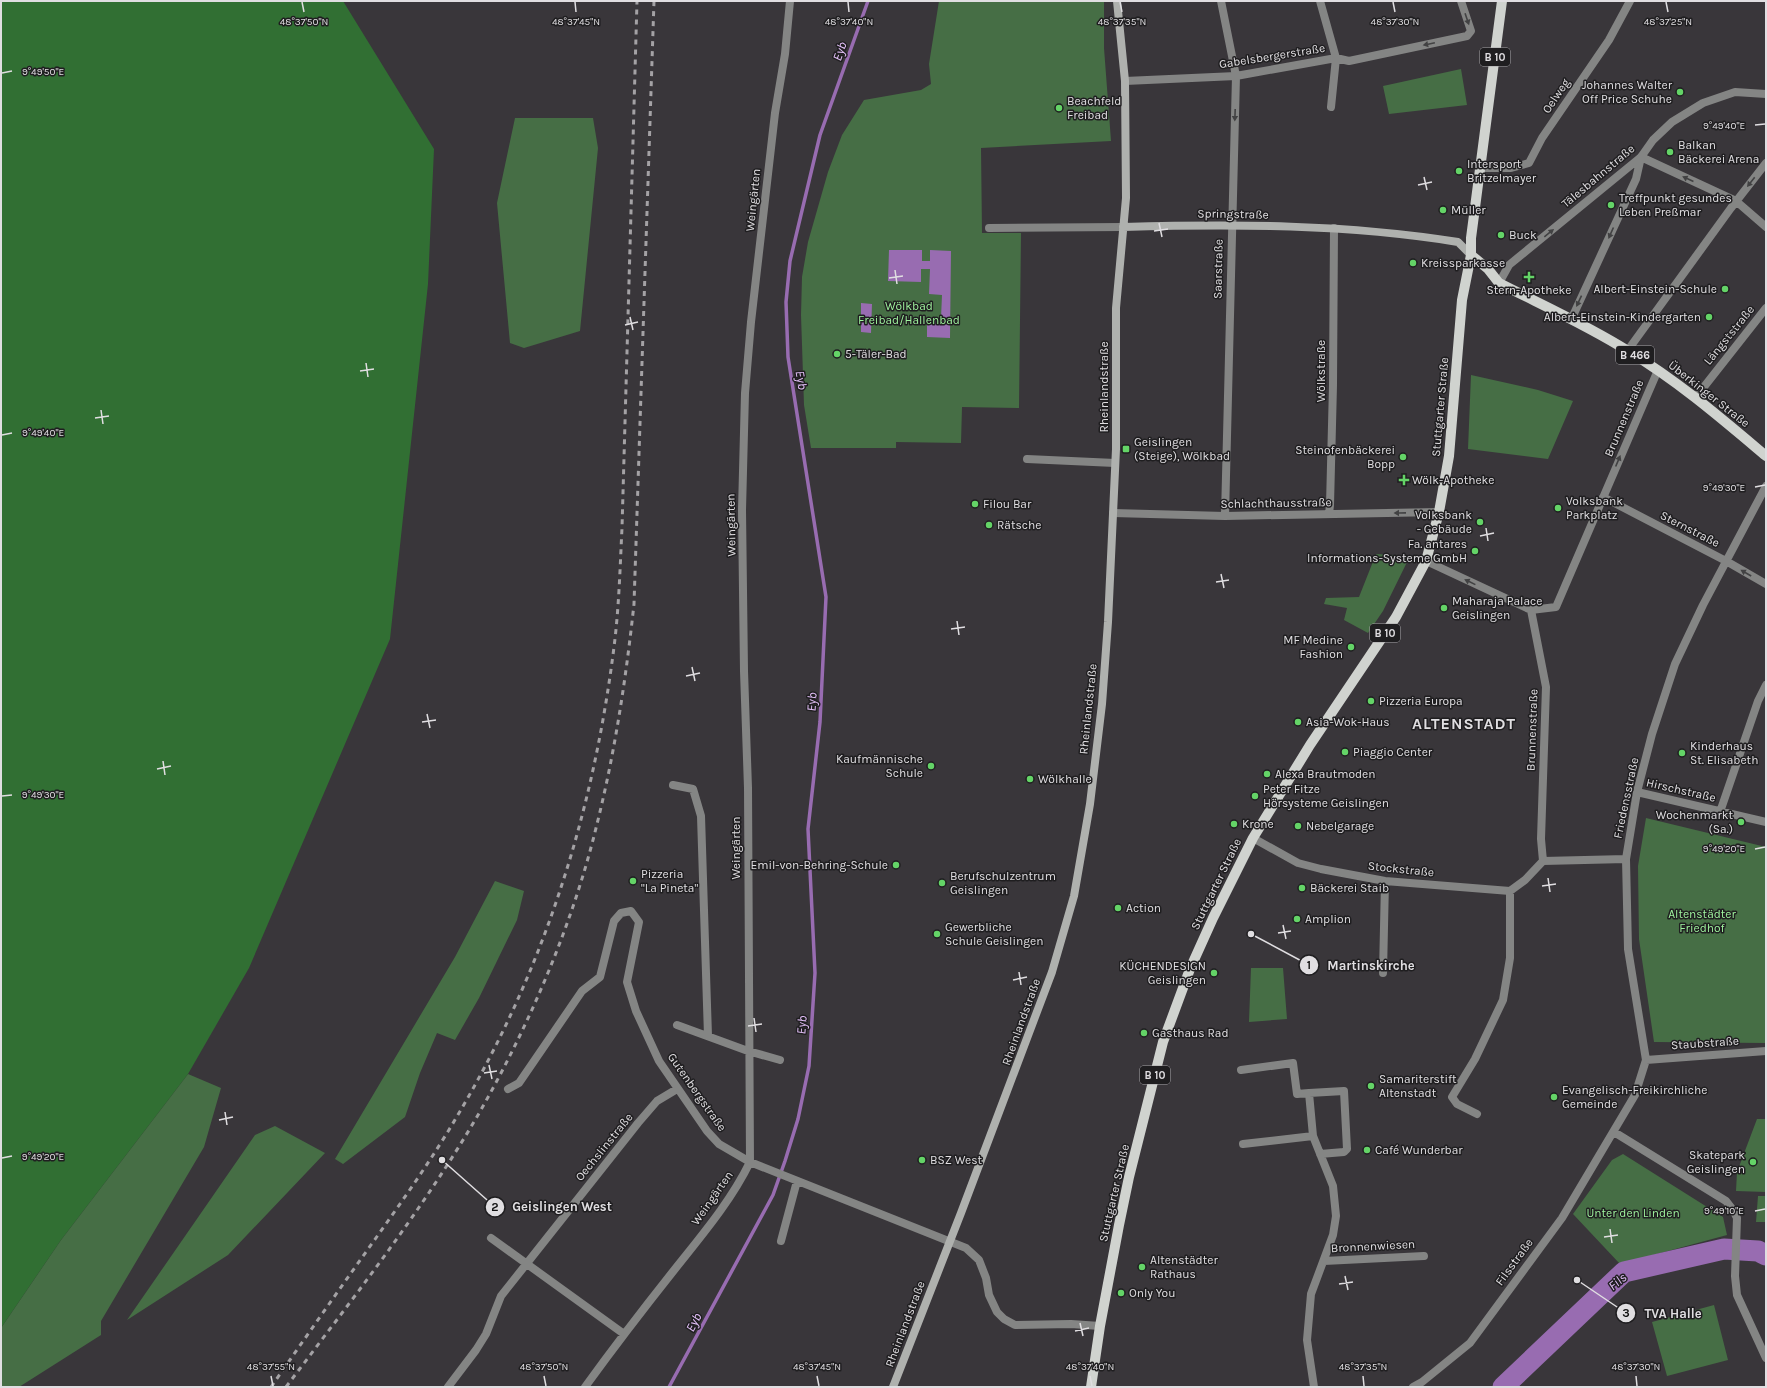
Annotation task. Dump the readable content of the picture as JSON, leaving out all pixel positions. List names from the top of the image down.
{
  "streets": {
    "main road": [
      "B 10",
      "Springstraße",
      "B 466",
      "Rheinlandstraße",
      "Überkinger Straße",
      "Stuttgarter Straße"
    ],
    "street": [
      "Gabelsbergerstraße",
      "Oelweg",
      "Tälesbahnstraße",
      "Weingärten",
      "Saarstraße",
      "Längststraße",
      "Wölkstraße",
      "Brunnenstraße",
      "Schlachthausstraße",
      "Sternstraße",
      "Hirschstraße",
      "Friedensstraße",
      "Stockstraße",
      "Staubstraße",
      "Gutenbergstraße",
      "Oechslinstraße",
      "Bronnenwiesen",
      "Filsstraße"
    ]
  },
  "crossings": [
    ["Gabelsbergerstraße", "Saarstraße"],
    ["Gabelsbergerstraße", "Rheinlandstraße"],
    ["Oelweg", "Stuttgarter Straße"],
    ["Tälesbahnstraße", "Überkinger Straße"],
    ["Weingärten", "Gutenbergstraße"],
    ["Springstraße", "Saarstraße"],
    ["Springstraße", "Wölkstraße"],
    ["Springstraße", "Rheinlandstraße"],
    ["Springstraße", "Überkinger Straße"],
    ["Springstraße", "Stuttgarter Straße"],
    ["Saarstraße", "Schlachthausstraße"],
    ["Längststraße", "Überkinger Straße"],
    ["Wölkstraße", "Schlachthausstraße"],
    ["Rheinlandstraße", "Schlachthausstraße"],
    ["Rheinlandstraße", "Gutenbergstraße"],
    ["Überkinger Straße", "Stuttgarter Straße"],
    ["Überkinger Straße", "Brunnenstraße"],
    ["Stuttgarter Straße", "Schlachthausstraße"],
    ["Stuttgarter Straße", "Stockstraße"],
    ["Stuttgarter Straße", "Gutenbergstraße"],
    ["Brunnenstraße", "Sternstraße"],
    ["Sternstraße", "Friedensstraße"],
    ["Hirschstraße", "Friedensstraße"],
    ["Friedensstraße", "Staubstraße"],
    ["Friedensstraße", "Filsstraße"],
    ["Gutenbergstraße", "Oechslinstraße"]
  ],
  "districts": ["ALTENSTADT"],
  "water": ["Eyb", "Fils"],
  "parks": ["Wölkbad Freibad/Hallenbad", "Altenstädter Friedhof", "Unter den Linden"],
  "places": {
    "other": [
      "Johannes Walter Off Price Schuhe",
      "Beachfeld Freibad",
      "Balkan Bäckerei Arena",
      "Intersport Britzelmayer",
      "Treffpunkt gesundes Leben Preßmar",
      "Müller",
      "Buck",
      "Kreissparkasse",
      "Albert-Einstein-Schule",
      "Albert-Einstein-Kindergarten",
      "5-Täler-Bad",
      "Steinofenbäckerei Bopp",
      "Filou Bar",
      "Volksbank Parkplatz",
      "Volksbank - Gebäude",
      "Rätsche",
      "Fa. antares Informations-Systeme GmbH",
      "Maharaja Palace Geislingen",
      "MF Medine Fashion",
      "Pizzeria Europa",
      "Asia-Wok-Haus",
      "Piaggio Center",
      "Kinderhaus St. Elisabeth",
      "Kaufmännische Schule",
      "Alexa Brautmoden",
      "Wölkhalle",
      "Peter Fitze Hörsysteme Geislingen",
      "Wochenmarkt (Sa.)",
      "Krone",
      "Nebelgarage",
      "Emil-von-Behring-Schule",
      "Pizzeria \"La Pineta\"",
      "Berufschulzentrum Geislingen",
      "Bäckerei Staib",
      "Action",
      "Amplion",
      "Gewerbliche Schule Geislingen",
      "Martinskirche",
      "KÜCHENDESIGN Geislingen",
      "Gasthaus Rad",
      "Samariterstift Altenstadt",
      "Evangelisch-Freikirchliche Gemeinde",
      "Café Wunderbar",
      "Geislingen West",
      "BSZ West",
      "Skatepark Geislingen",
      "Altenstädter Rathaus",
      "TVA Halle",
      "Only You"
    ],
    "health": ["Stern-Apotheke", "Wölk-Apotheke"],
    "transit": ["Geislingen (Steige), Wölkbad"]
  },
  "coordinates": [
    "48°37'50\"N",
    "48°37'45\"N",
    "48°37'40\"N",
    "48°37'35\"N",
    "48°37'30\"N",
    "48°37'25\"N",
    "9°49'50\"E",
    "9°49'40\"E",
    "9°49'30\"E",
    "9°49'20\"E",
    "9°49'10\"E",
    "48°37'55\"N"
  ]
}
